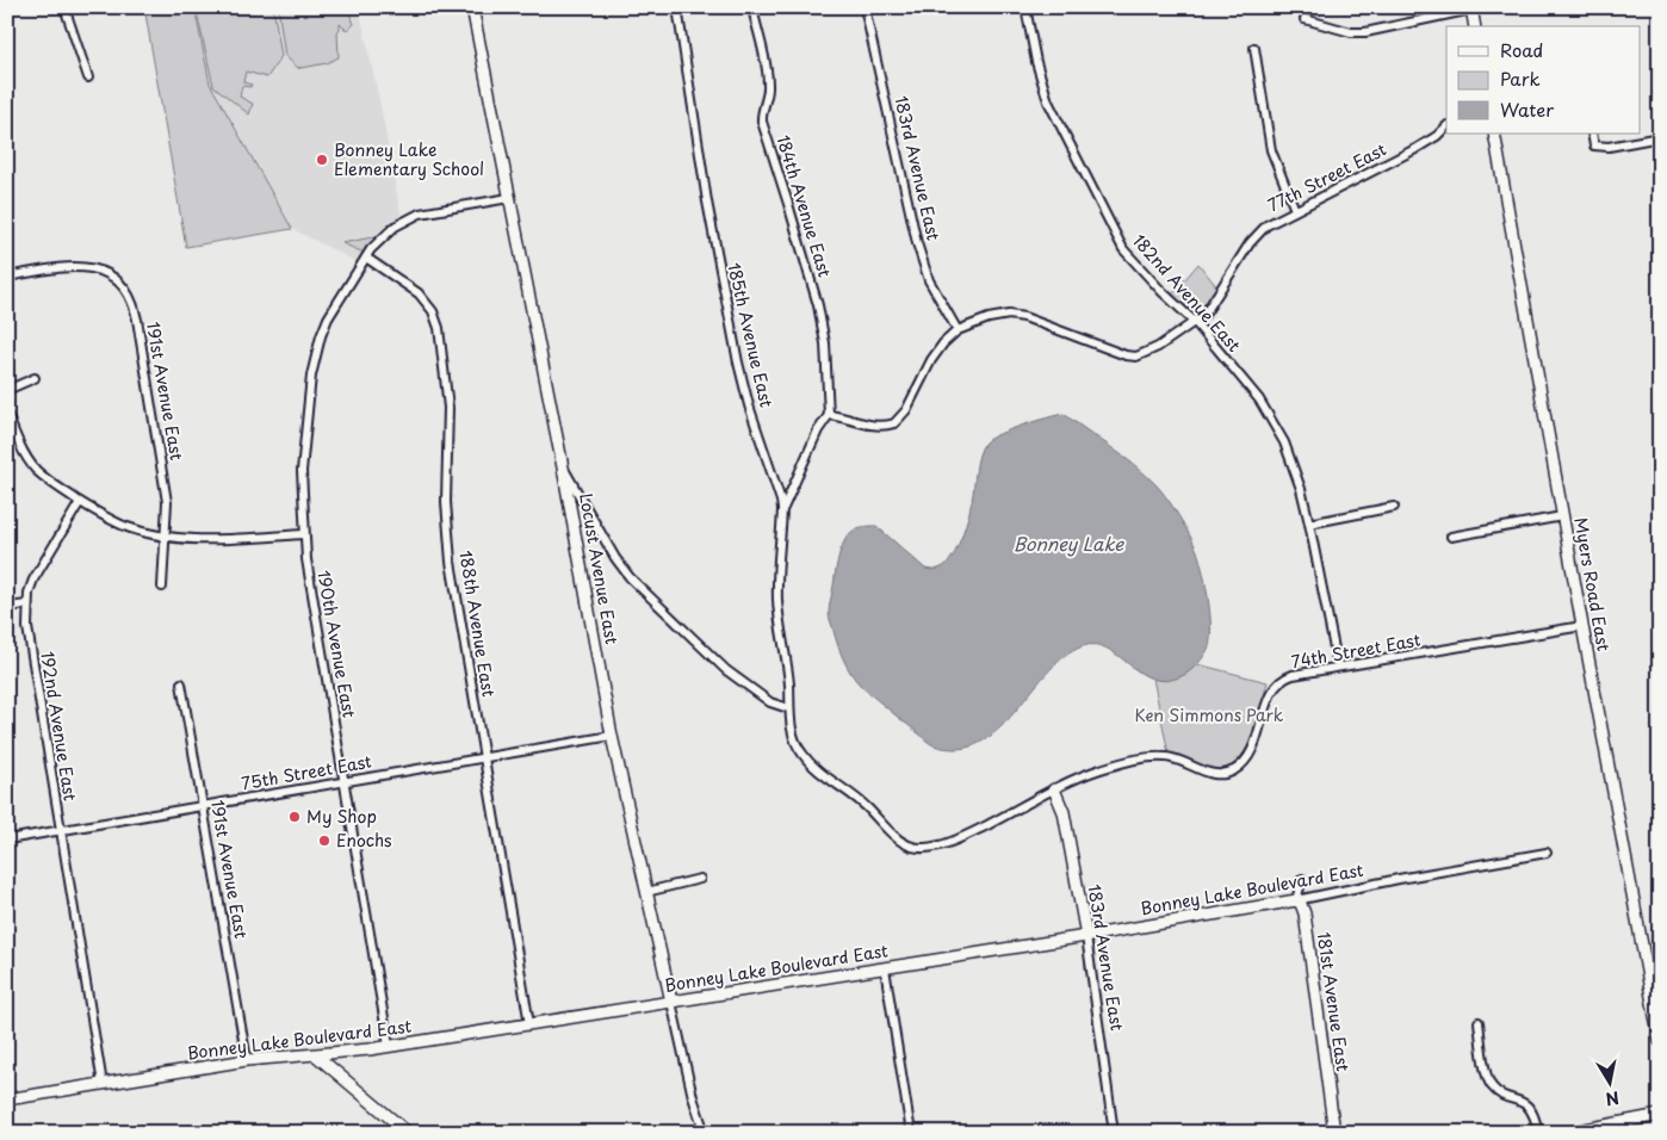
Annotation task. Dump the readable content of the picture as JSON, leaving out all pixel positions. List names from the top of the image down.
{
  "streets": {
    "street": [
      "183rd Avenue East",
      "77th Street East",
      "184th Avenue East",
      "182nd Avenue East",
      "185th Avenue East",
      "191st Avenue East",
      "Locust Avenue East",
      "Myers Road East",
      "188th Avenue East",
      "190th Avenue East",
      "74th Street East",
      "192nd Avenue East",
      "75th Street East",
      "Bonney Lake Boulevard East",
      "181st Avenue East"
    ]
  },
  "crossings": [
    ["183rd Avenue East", "77th Street East"],
    ["183rd Avenue East", "74th Street East"],
    ["183rd Avenue East", "Bonney Lake Boulevard East"],
    ["77th Street East", "184th Avenue East"],
    ["77th Street East", "182nd Avenue East"],
    ["182nd Avenue East", "74th Street East"],
    ["185th Avenue East", "74th Street East"],
    ["191st Avenue East", "75th Street East"],
    ["191st Avenue East", "Bonney Lake Boulevard East"],
    ["Locust Avenue East", "190th Avenue East"],
    ["Locust Avenue East", "75th Street East"],
    ["Locust Avenue East", "Bonney Lake Boulevard East"],
    ["Myers Road East", "74th Street East"],
    ["188th Avenue East", "190th Avenue East"],
    ["188th Avenue East", "75th Street East"],
    ["188th Avenue East", "Bonney Lake Boulevard East"],
    ["190th Avenue East", "75th Street East"],
    ["190th Avenue East", "Bonney Lake Boulevard East"],
    ["192nd Avenue East", "75th Street East"],
    ["192nd Avenue East", "Bonney Lake Boulevard East"],
    ["Bonney Lake Boulevard East", "181st Avenue East"]
  ],
  "water": ["Bonney Lake"],
  "parks": ["Ken Simmons Park"],
  "places": ["Bonney Lake Elementary School", "My Shop", "Enochs"],
  "legend": ["Road", "Park", "Water"],
  "north": "bottom"
}
